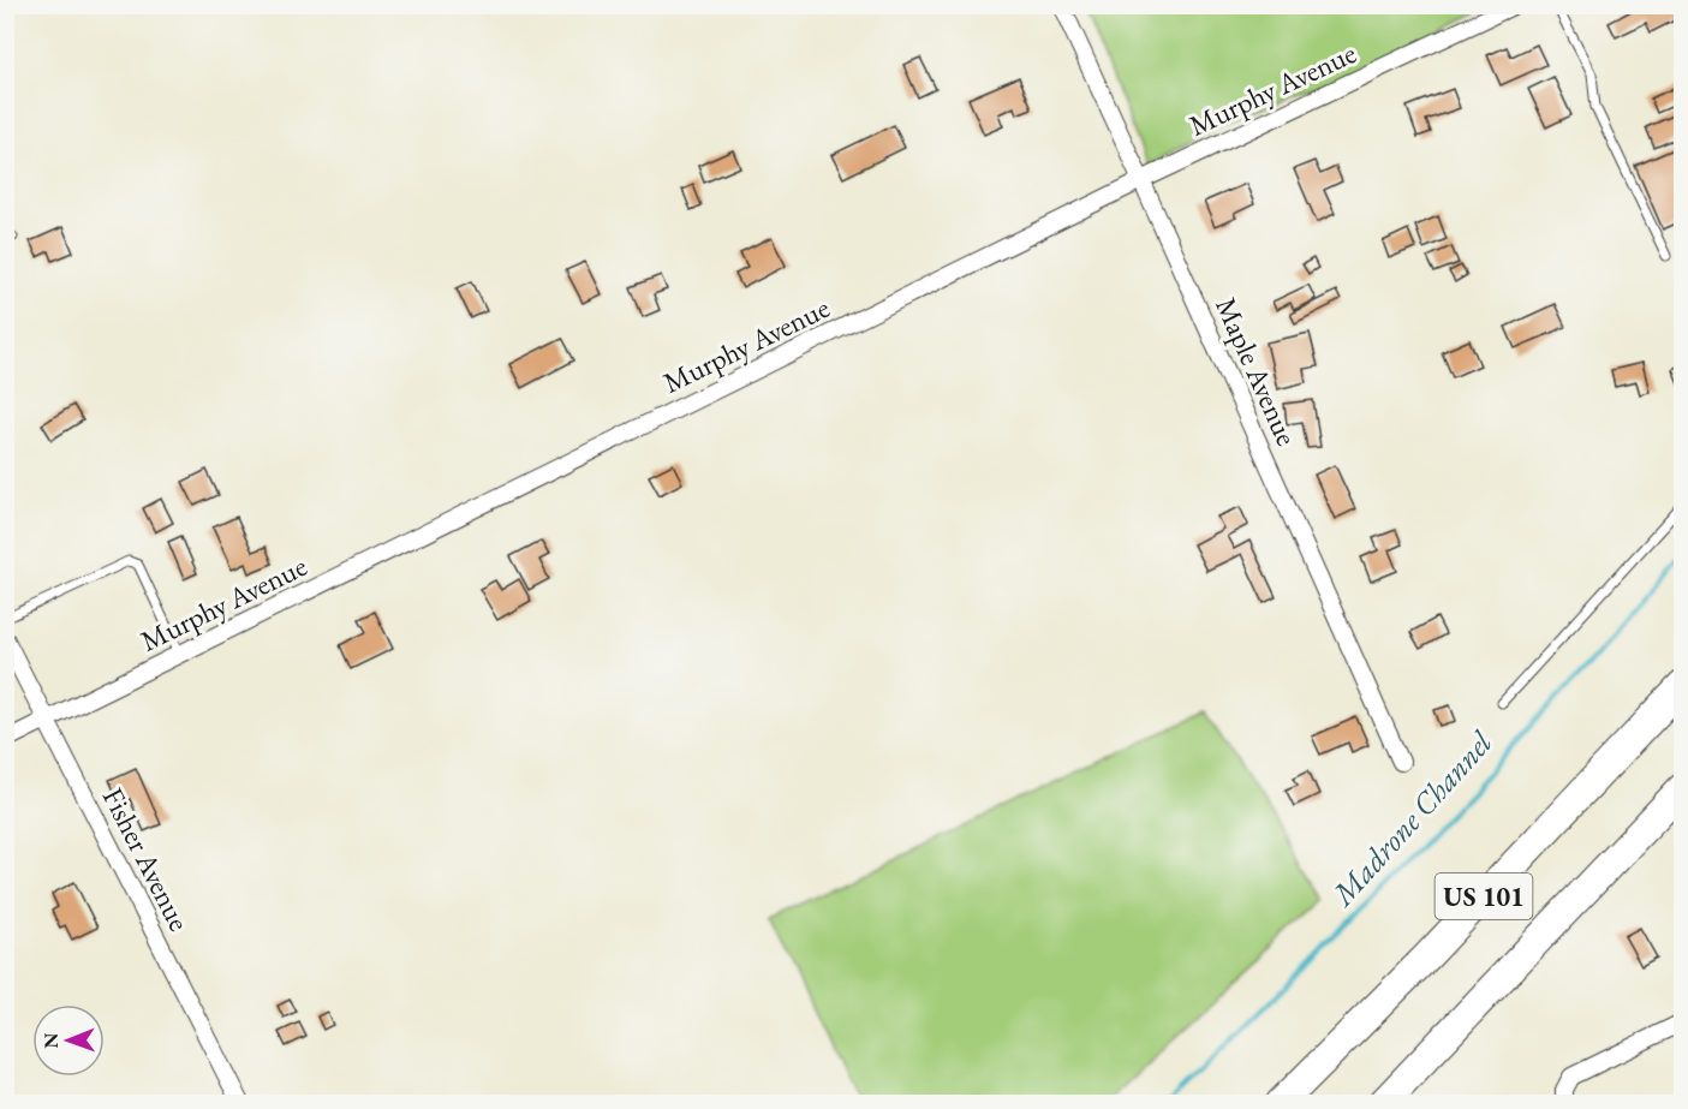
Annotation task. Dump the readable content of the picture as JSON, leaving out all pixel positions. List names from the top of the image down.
{
  "streets": {
    "highway": ["US 101"],
    "street": ["Murphy Avenue", "Maple Avenue", "Fisher Avenue"]
  },
  "crossings": [
    ["Murphy Avenue", "Maple Avenue"],
    ["Murphy Avenue", "Fisher Avenue"]
  ],
  "water": ["Madrone Channel"],
  "north": "left"
}
